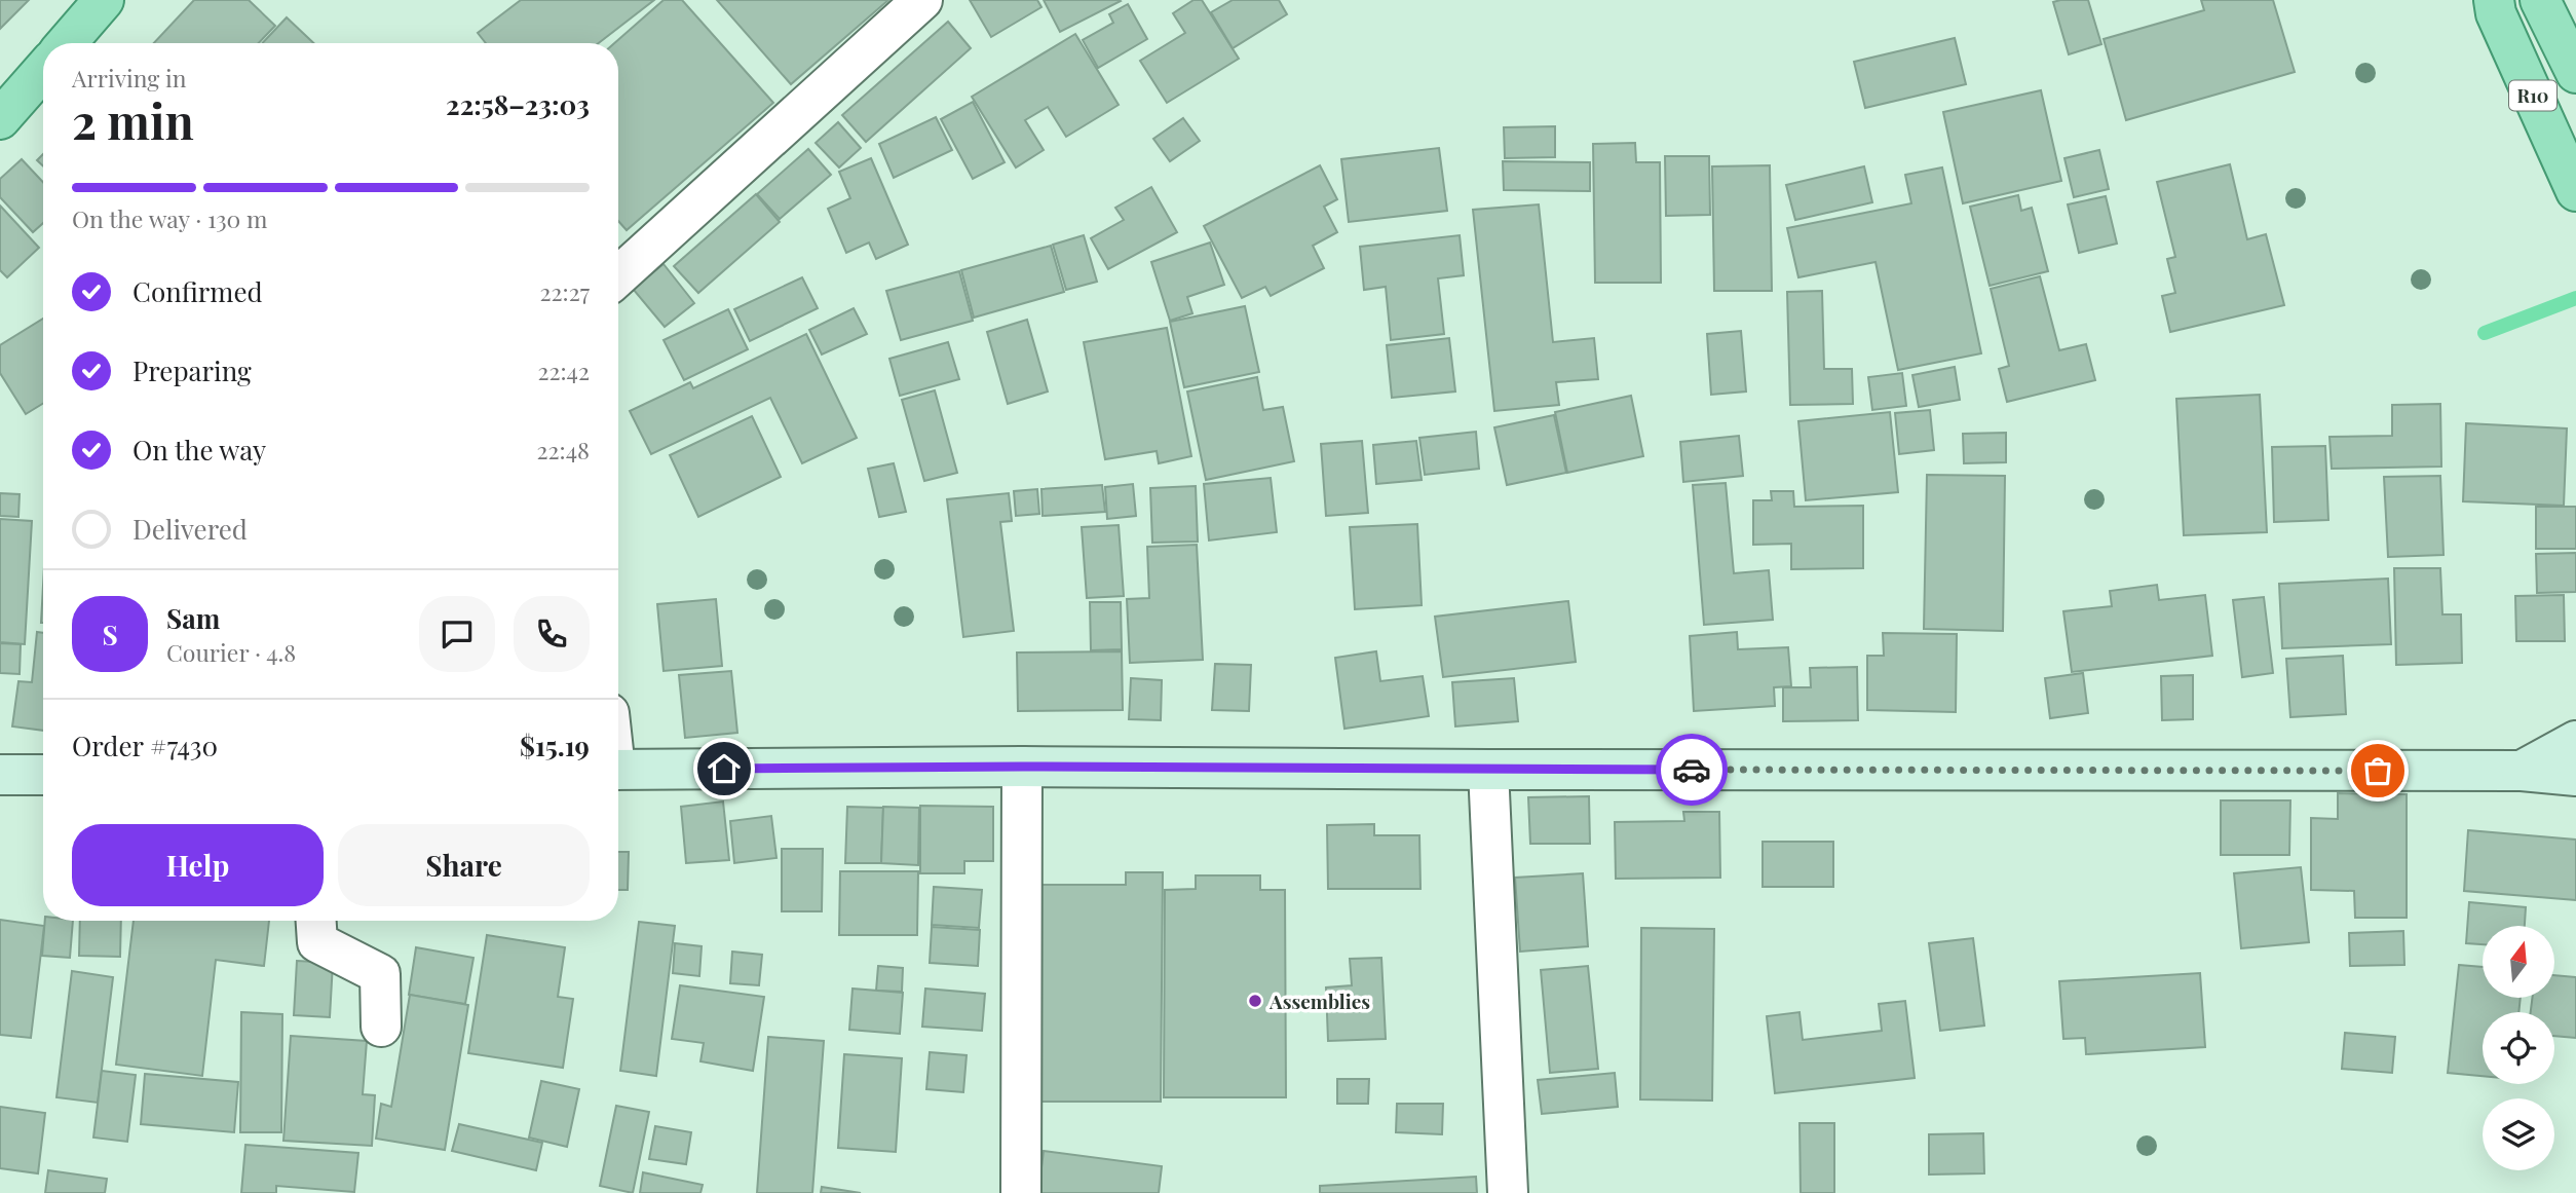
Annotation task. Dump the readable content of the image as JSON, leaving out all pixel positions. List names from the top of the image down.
{
  "streets": {
    "main road": ["R10"]
  },
  "places": ["Assemblies"],
  "north": "top",
  "page": {
    "heading": ["2 min", "Arriving in", "22:58–23:03"],
    "panel": [
      "Sam",
      "Courier · 4.8",
      "Order #7430",
      "$15.19"
    ],
    "bar": "On the way · 130 m",
    "list": [
      ["Confirmed", "22:27"],
      ["Preparing", "22:42"],
      ["On the way", "22:48"],
      "Delivered"
    ],
    "round": "S",
    "buttons": ["Help", "Share"]
  }
}
